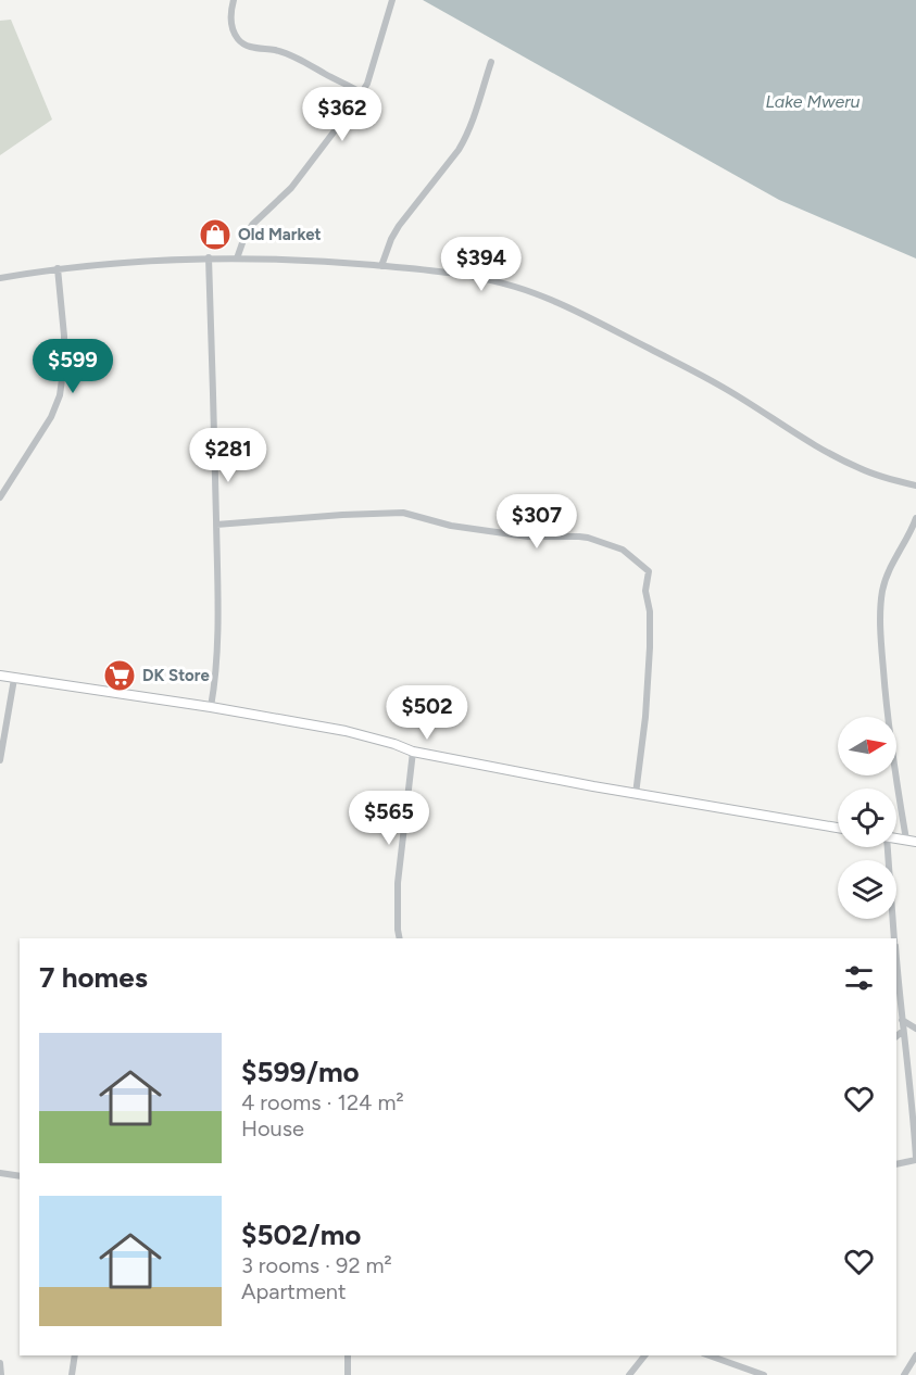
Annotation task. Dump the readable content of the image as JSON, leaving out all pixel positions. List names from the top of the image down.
{
  "water": ["Lake Mweru"],
  "places": {
    "shop": ["Old Market"],
    "supermarket": ["DK Store"]
  },
  "north": "right",
  "page": {
    "price": [
      "$362",
      "$394",
      "$599",
      "$281",
      "$307",
      "$502",
      "$565"
    ],
    "heading": "7 homes",
    "list": [
      {
        "name": "$599/mo",
        "note": "4 rooms · 124 m² · House"
      },
      {
        "name": "$502/mo",
        "note": "3 rooms · 92 m² · Apartment"
      }
    ]
  }
}
